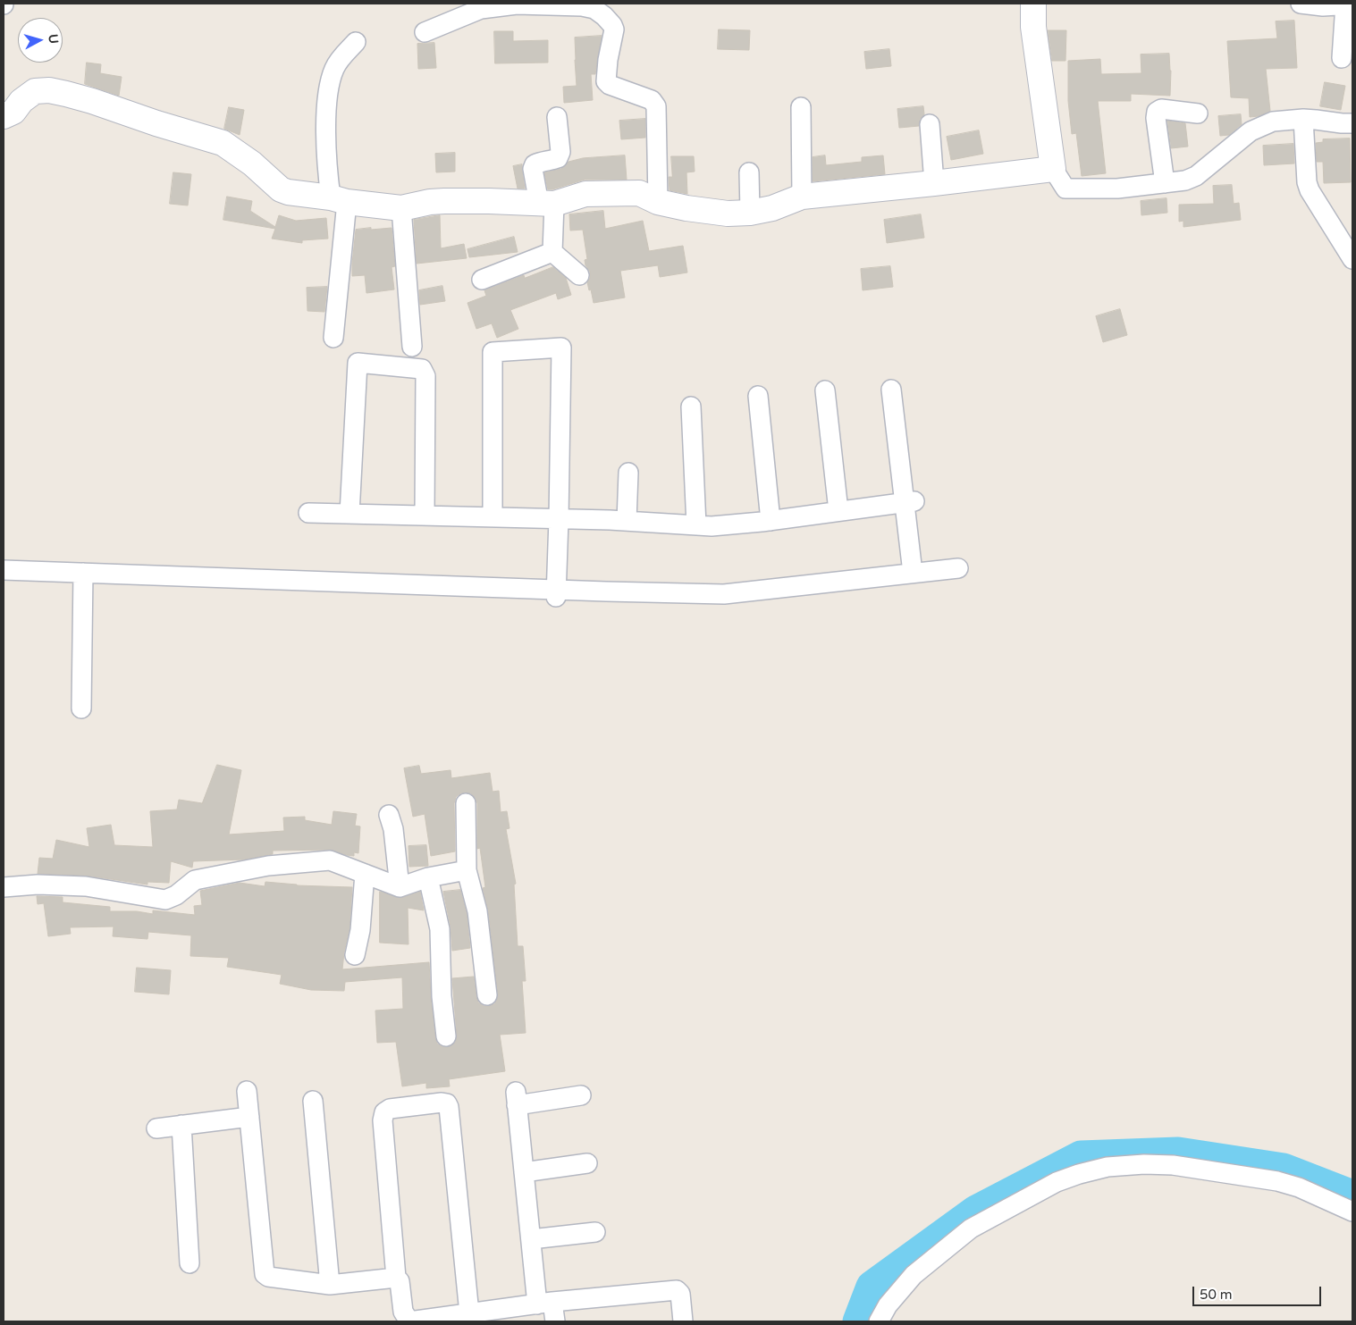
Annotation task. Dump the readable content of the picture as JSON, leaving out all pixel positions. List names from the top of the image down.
{
  "scale_bar": "50 m",
  "north": "right"
}
